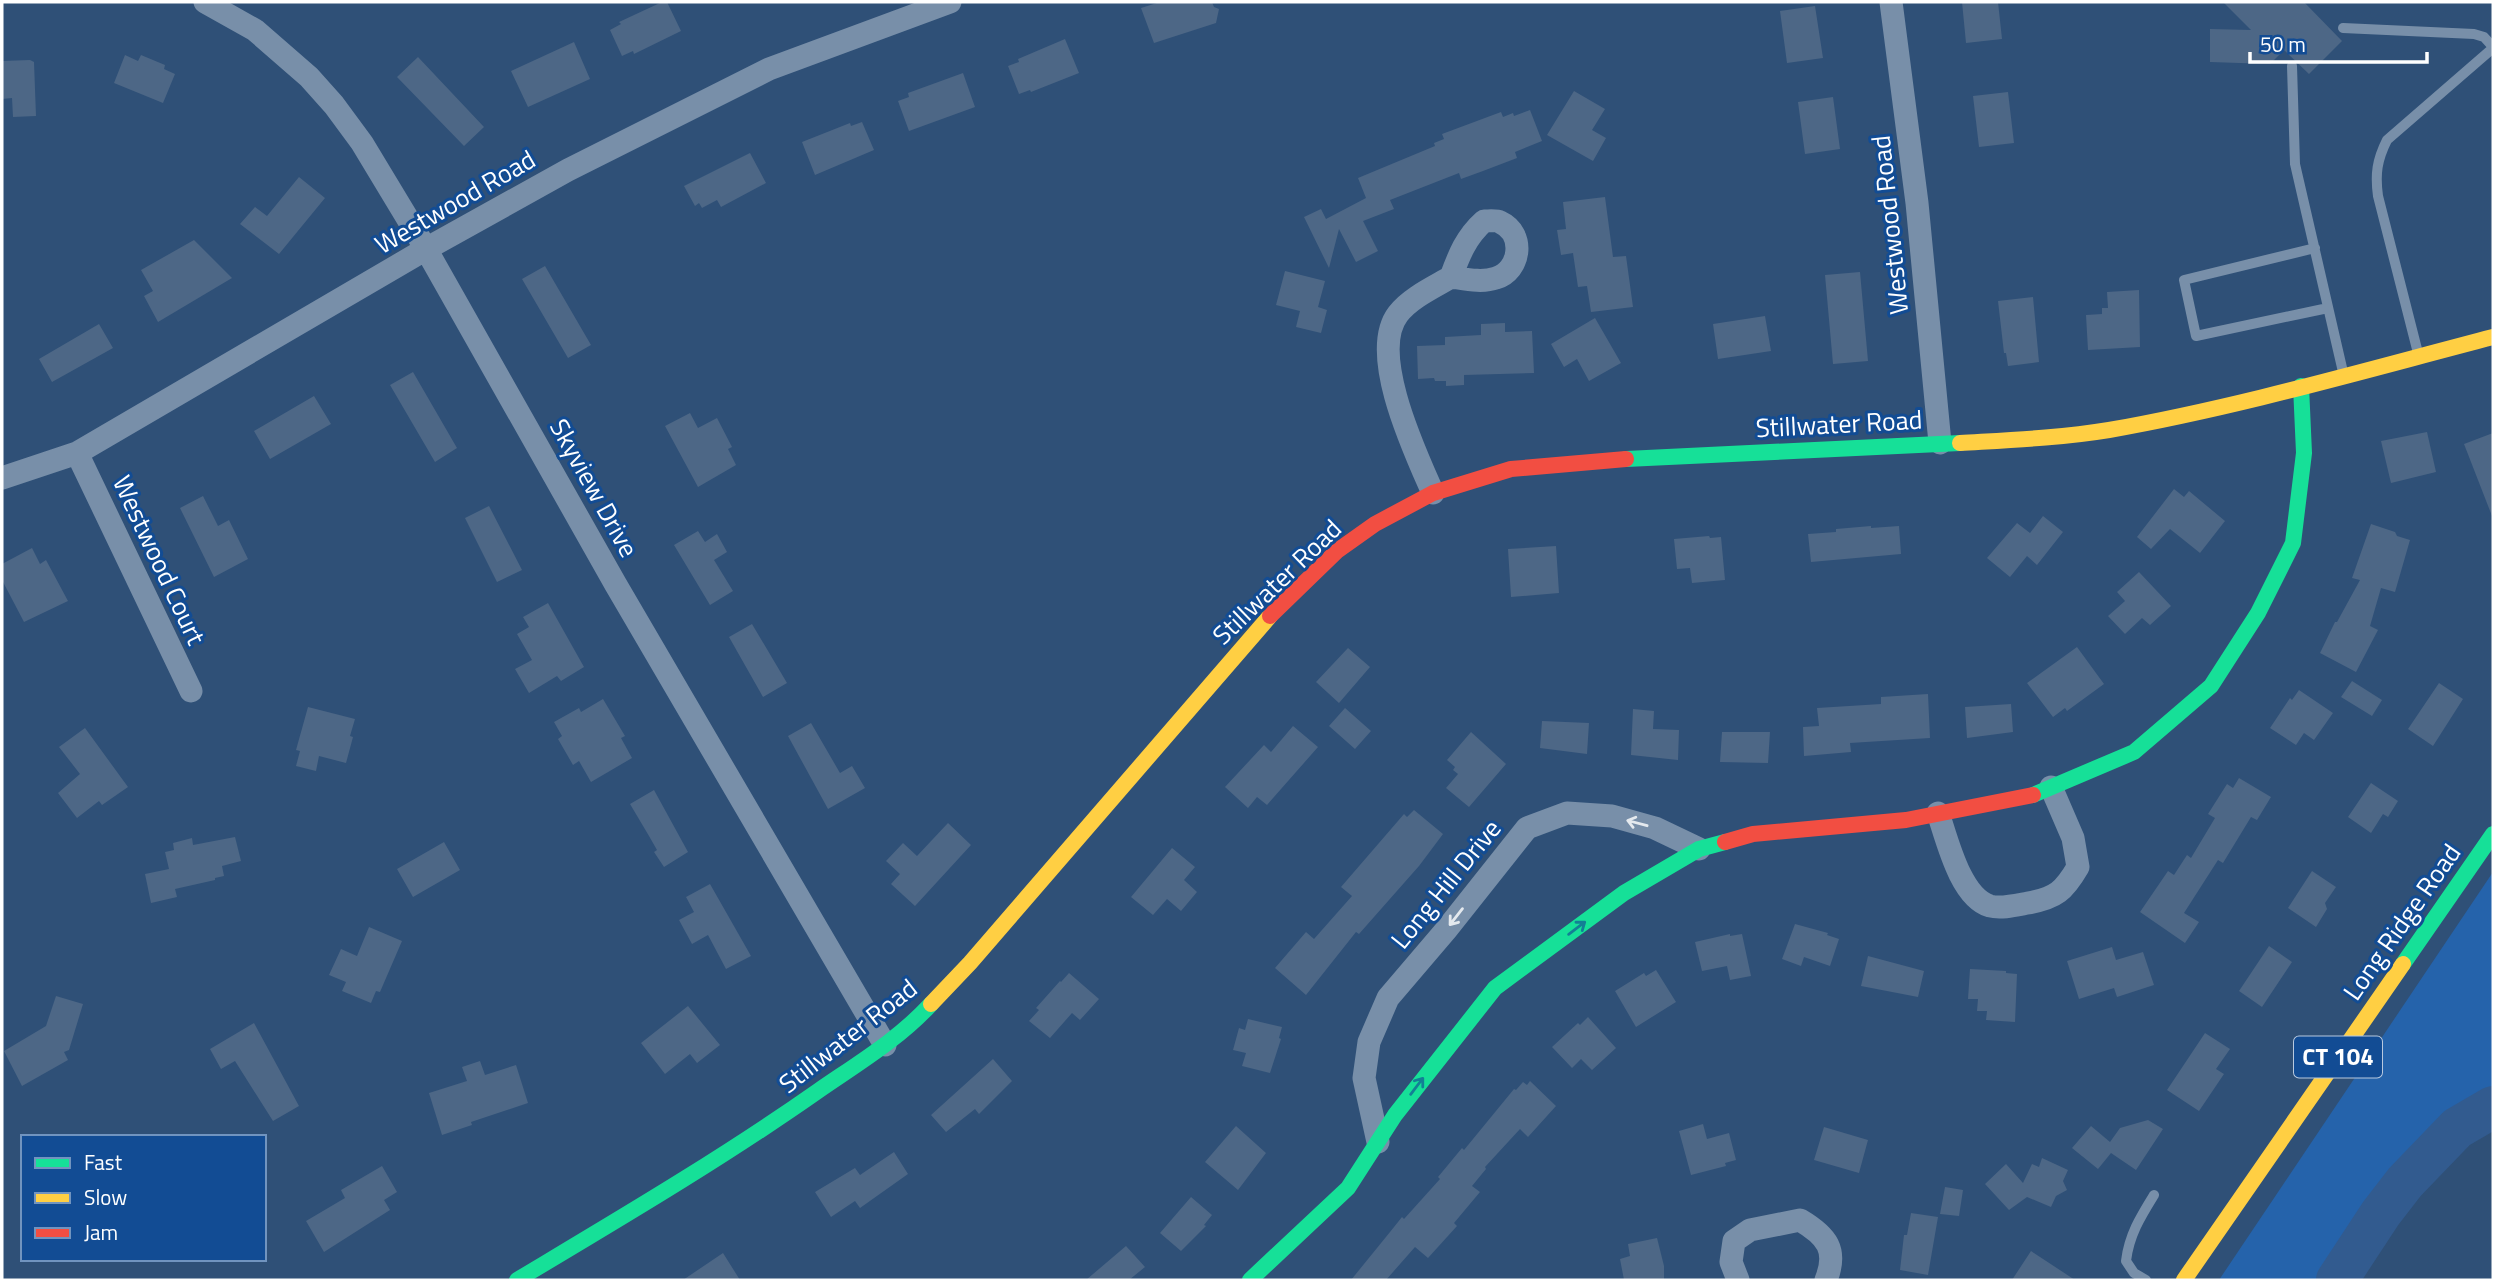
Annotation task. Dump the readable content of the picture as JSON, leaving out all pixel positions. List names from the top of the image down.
{
  "streets": {
    "main road": ["Stillwater Road", "Long Ridge Road", "CT 104"],
    "street": [
      "Westwood Road",
      "Skyview Drive",
      "Westwood Court",
      "Long Hill Drive"
    ]
  },
  "crossings": [
    ["Westwood Road", "Stillwater Road"],
    ["Westwood Road", "Skyview Drive"],
    ["Westwood Road", "Westwood Court"],
    ["Stillwater Road", "Skyview Drive"]
  ],
  "legend": ["Fast", "Slow", "Jam"],
  "scale_bar": "50 m"
}
